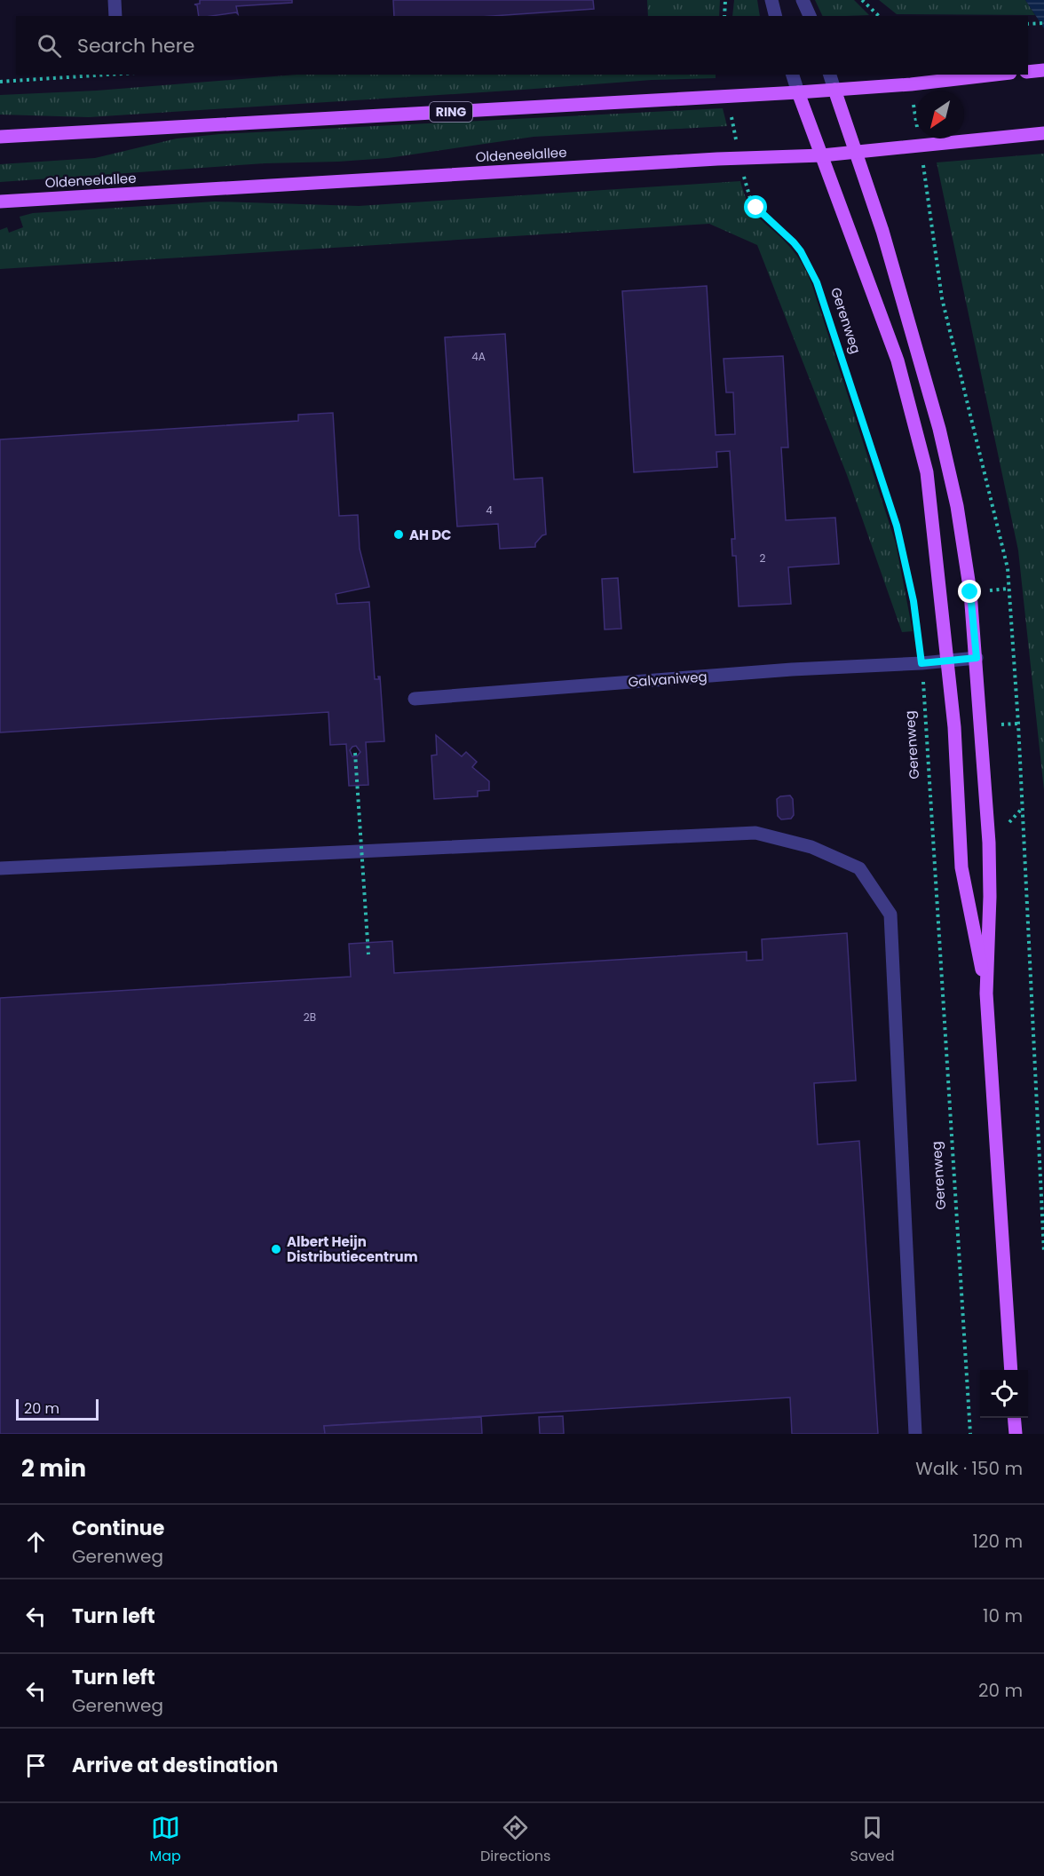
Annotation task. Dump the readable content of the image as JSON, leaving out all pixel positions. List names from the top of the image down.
{
  "streets": {
    "main road": ["RING", "Oldeneelallee"],
    "street": ["Galvaniweg"],
    "path": ["Gerenweg"]
  },
  "crossings": [
    ["RING", "Gerenweg"],
    ["Oldeneelallee", "Gerenweg"],
    ["Gerenweg", "Galvaniweg"]
  ],
  "places": ["AH DC", "Albert Heijn Distributiecentrum"],
  "house_numbers": [
    "4A",
    "4",
    "2",
    "2B"
  ],
  "scale_bar": "20 m",
  "north": "bottom left",
  "page": {
    "search": "Search here",
    "scale": "20 m",
    "heading": ["2 min", "Walk · 150 m"],
    "list": [
      ["Continue", "Gerenweg", "120 m"],
      ["Turn left", "10 m"],
      ["Turn left", "Gerenweg", "20 m"],
      "Arrive at destination"
    ],
    "nav": ["Map", "Directions", "Saved"]
  }
}
